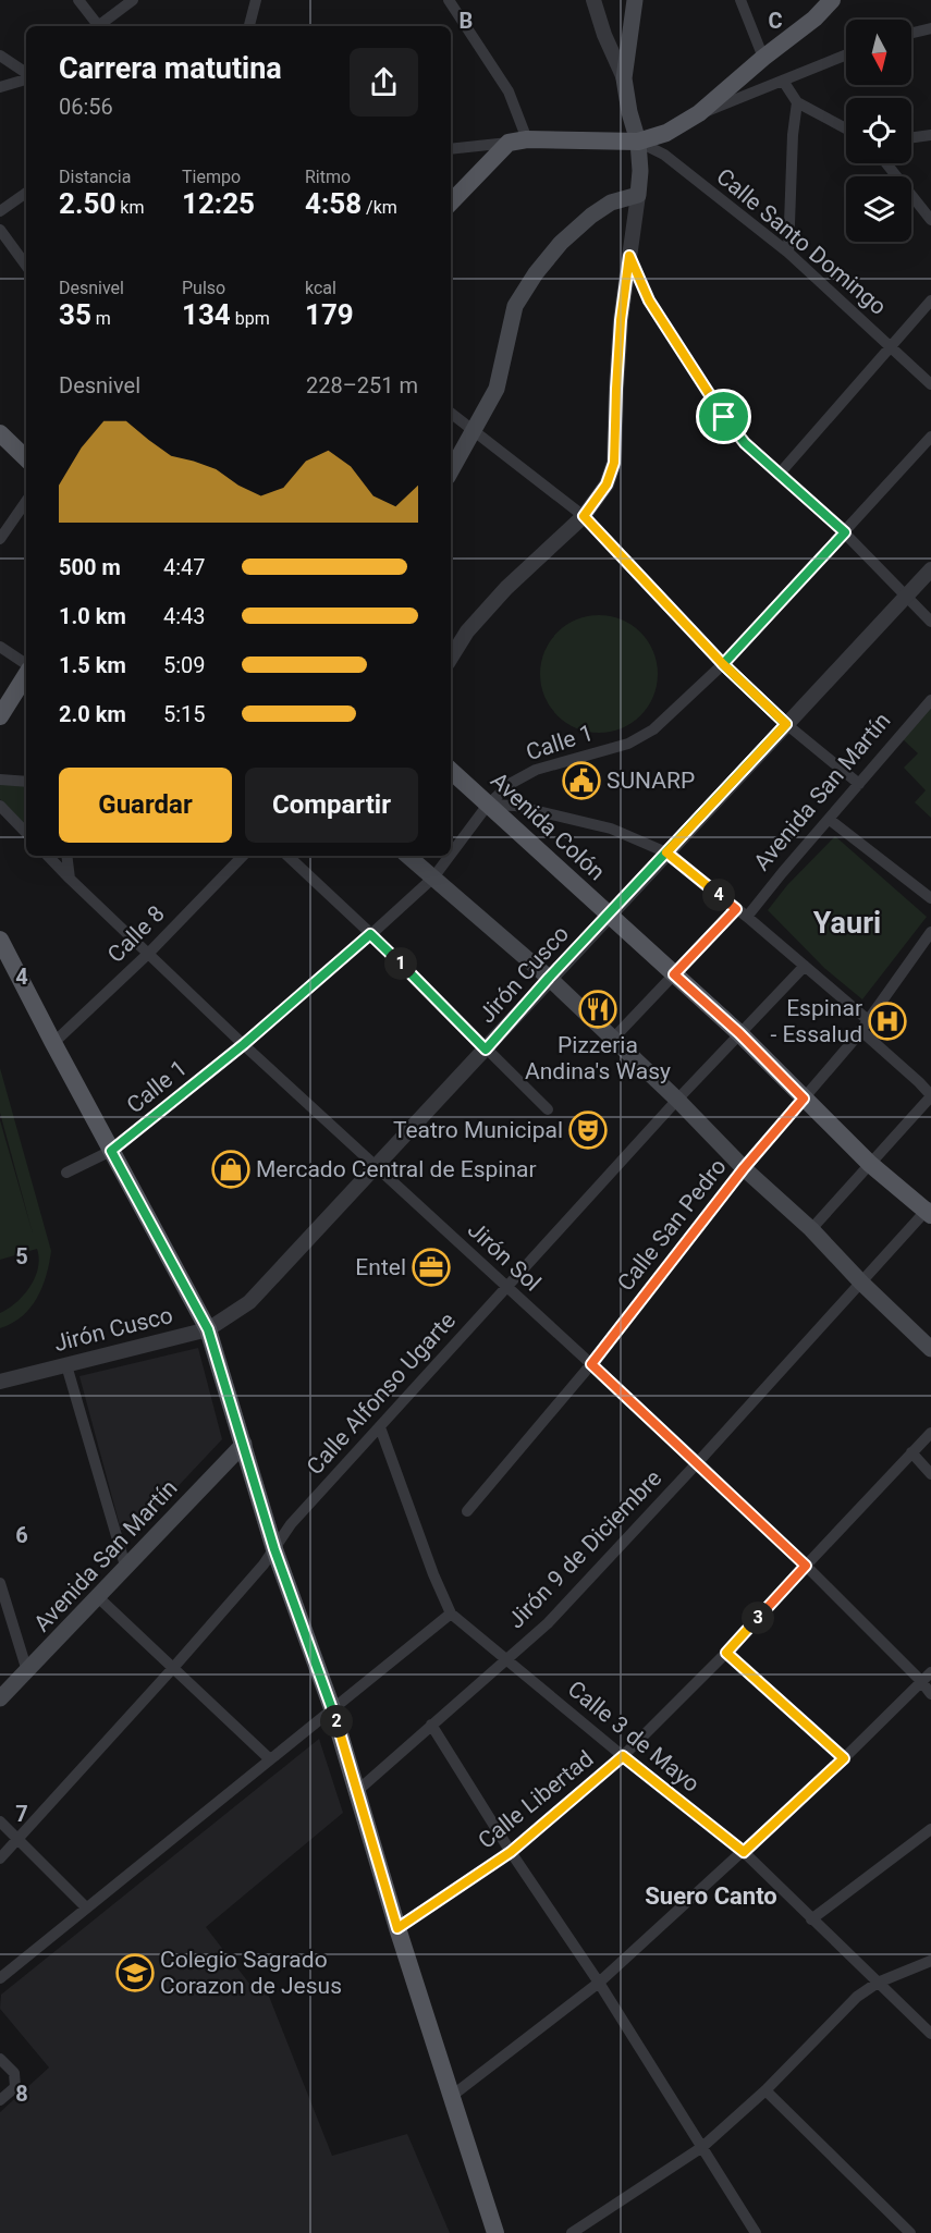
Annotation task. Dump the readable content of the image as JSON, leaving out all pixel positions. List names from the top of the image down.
{
  "streets": {
    "main road": ["Avenida San Martín", "Avenida Colón"],
    "street": [
      "Calle Santo Domingo",
      "Calle 1",
      "Calle 8",
      "Jirón Cusco",
      "Calle San Pedro",
      "Jirón Sol",
      "Calle Alfonso Ugarte",
      "Jirón 9 de Diciembre",
      "Calle 3 de Mayo",
      "Calle Libertad"
    ]
  },
  "crossings": [
    ["Calle 1", "Avenida Colón"],
    ["Calle 1", "Jirón Sol"],
    ["Avenida Colón", "Jirón Cusco"],
    ["Avenida Colón", "Calle San Pedro"],
    ["Avenida Colón", "Calle Alfonso Ugarte"],
    ["Avenida Colón", "Jirón 9 de Diciembre"],
    ["Calle 8", "Jirón Sol"],
    ["Jirón Cusco", "Jirón Sol"],
    ["Calle San Pedro", "Jirón Sol"],
    ["Jirón Sol", "Calle Alfonso Ugarte"],
    ["Jirón Sol", "Jirón 9 de Diciembre"],
    ["Jirón Sol", "Calle Libertad"],
    ["Calle Alfonso Ugarte", "Calle 3 de Mayo"],
    ["Jirón 9 de Diciembre", "Calle 3 de Mayo"],
    ["Calle 3 de Mayo", "Calle Libertad"]
  ],
  "districts": ["Yauri", "Suero Canto"],
  "places": {
    "public building": ["SUNARP"],
    "restaurant": ["Pizzeria Andina's Wasy"],
    "hospital": ["Espinar - Essalud"],
    "theatre": ["Teatro Municipal"],
    "shop": ["Mercado Central de Espinar"],
    "office": ["Entel"],
    "school or university": ["Colegio Sagrado Corazon de Jesus"]
  },
  "north": "bottom",
  "page": {
    "heading": ["Carrera matutina", "06:56"],
    "stats": [
      ["Distancia", "2.50 km"],
      ["Tiempo", "12:25"],
      ["Ritmo", "4:58 /km"],
      ["Desnivel", "35 m"],
      ["Pulso", "134 bpm"],
      ["kcal", "179"]
    ],
    "chart": ["Desnivel", "228–251 m"],
    "list": [
      {
        "name": "500 m",
        "note": "4:47"
      },
      {
        "name": "1.0 km",
        "note": "4:43"
      },
      {
        "name": "1.5 km",
        "note": "5:09"
      },
      {
        "name": "2.0 km",
        "note": "5:15"
      }
    ],
    "buttons": ["Guardar", "Compartir"],
    "pins": [
      "4",
      "1",
      "3",
      "2"
    ]
  },
  "grid": {
    "columns": ["B", "C"],
    "rows": [
      "4",
      "5",
      "6",
      "7",
      "8"
    ]
  }
}
